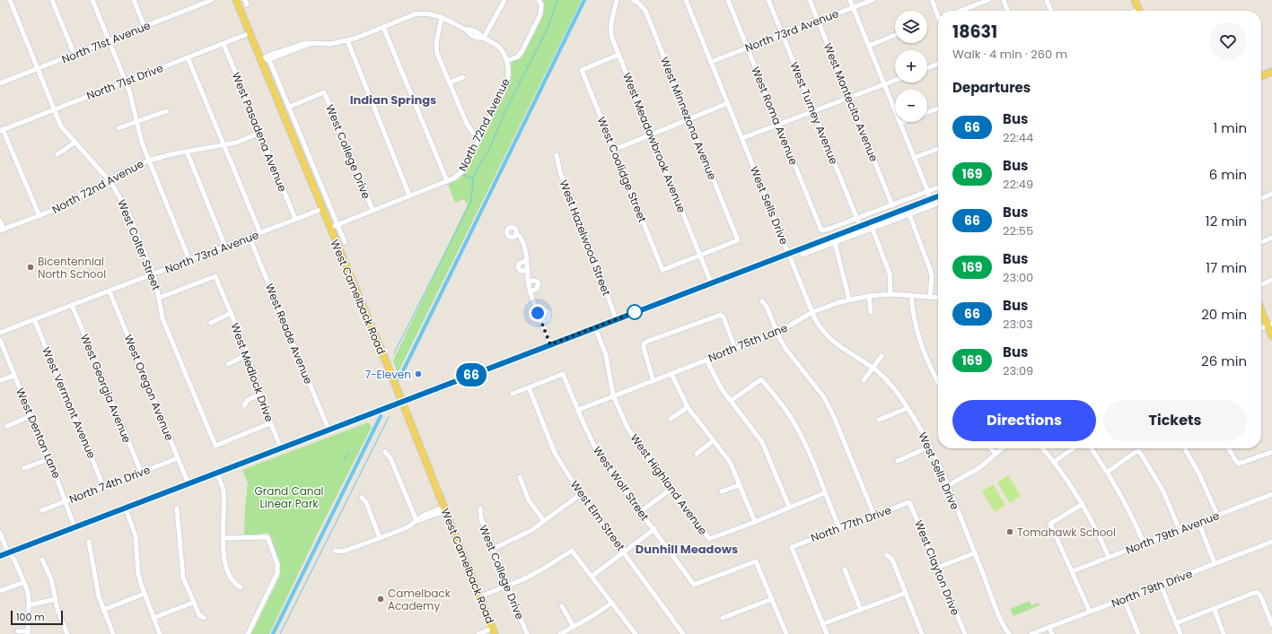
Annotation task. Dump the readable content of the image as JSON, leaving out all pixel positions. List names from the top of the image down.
{
  "streets": {
    "main road": ["West Camelback Road"],
    "street": [
      "North 73rd Avenue",
      "North 71st Avenue",
      "North 71st Drive",
      "West Montecito Avenue",
      "West Turney Avenue",
      "West Roma Avenue",
      "West Minnezona Avenue",
      "North 72nd Avenue",
      "West Pasadena Avenue",
      "West Meadowbrook Avenue",
      "West College Drive",
      "West Coolidge Street",
      "West Sells Drive",
      "West Hazelwood Street",
      "West Colter Street",
      "West Reade Avenue",
      "North 75th Lane",
      "West Medlock Drive",
      "West Oregon Avenue",
      "West Georgia Avenue",
      "West Vermont Avenue",
      "West Denton Lane",
      "West Wolf Street",
      "North 74th Drive",
      "West Highland Avenue",
      "West Elm Street",
      "North 77th Drive",
      "North 79th Avenue",
      "West Clayton Drive",
      "North 79th Drive"
    ]
  },
  "crossings": [
    ["North 73rd Avenue", "West Montecito Avenue"],
    ["North 73rd Avenue", "West Turney Avenue"],
    ["North 73rd Avenue", "West Roma Avenue"],
    ["North 73rd Avenue", "West Pasadena Avenue"],
    ["North 73rd Avenue", "West Sells Drive"],
    ["North 73rd Avenue", "West Colter Street"],
    ["North 73rd Avenue", "West Camelback Road"],
    ["North 73rd Avenue", "West Reade Avenue"],
    ["North 73rd Avenue", "West Oregon Avenue"],
    ["North 73rd Avenue", "West Georgia Avenue"],
    ["North 73rd Avenue", "West Vermont Avenue"],
    ["North 71st Avenue", "West Colter Street"],
    ["North 71st Drive", "West Pasadena Avenue"],
    ["North 71st Drive", "West Colter Street"],
    ["North 71st Drive", "West Camelback Road"],
    ["West Turney Avenue", "West Roma Avenue"],
    ["West Minnezona Avenue", "West Meadowbrook Avenue"],
    ["West Minnezona Avenue", "West Coolidge Street"],
    ["North 72nd Avenue", "West Pasadena Avenue"],
    ["North 72nd Avenue", "West Colter Street"],
    ["West Meadowbrook Avenue", "West Coolidge Street"],
    ["West College Drive", "West Camelback Road"],
    ["West Sells Drive", "North 75th Lane"],
    ["West Colter Street", "West Medlock Drive"],
    ["North 75th Lane", "West Wolf Street"],
    ["North 75th Lane", "West Highland Avenue"],
    ["West Oregon Avenue", "North 74th Drive"],
    ["West Georgia Avenue", "North 74th Drive"],
    ["West Vermont Avenue", "North 74th Drive"],
    ["West Denton Lane", "North 74th Drive"],
    ["West Wolf Street", "West Elm Street"],
    ["North 77th Drive", "West Clayton Drive"]
  ],
  "districts": ["Indian Springs", "Dunhill Meadows"],
  "parks": ["Grand Canal Linear Park"],
  "places": [
    "Bicentennial North School",
    "7-Eleven",
    "Tomahawk School",
    "Camelback Academy"
  ],
  "lines": ["bus line 66"],
  "scale_bar": "100 m",
  "page": {
    "on_map": "66",
    "map_buttons": ["+", "−"],
    "heading": [
      ["18631", "Walk · 4 min · 260 m"],
      "Departures"
    ],
    "list": [
      {
        "mark": "66",
        "name": "Bus",
        "note": "22:44",
        "value": "1 min"
      },
      {
        "mark": "169",
        "name": "Bus",
        "note": "22:49",
        "value": "6 min"
      },
      {
        "mark": "66",
        "name": "Bus",
        "note": "22:55",
        "value": "12 min"
      },
      {
        "mark": "169",
        "name": "Bus",
        "note": "23:00",
        "value": "17 min"
      },
      {
        "mark": "66",
        "name": "Bus",
        "note": "23:03",
        "value": "20 min"
      },
      {
        "mark": "169",
        "name": "Bus",
        "note": "23:09",
        "value": "26 min"
      }
    ],
    "buttons": ["Directions", "Tickets"],
    "scale": "100 m"
  }
}
